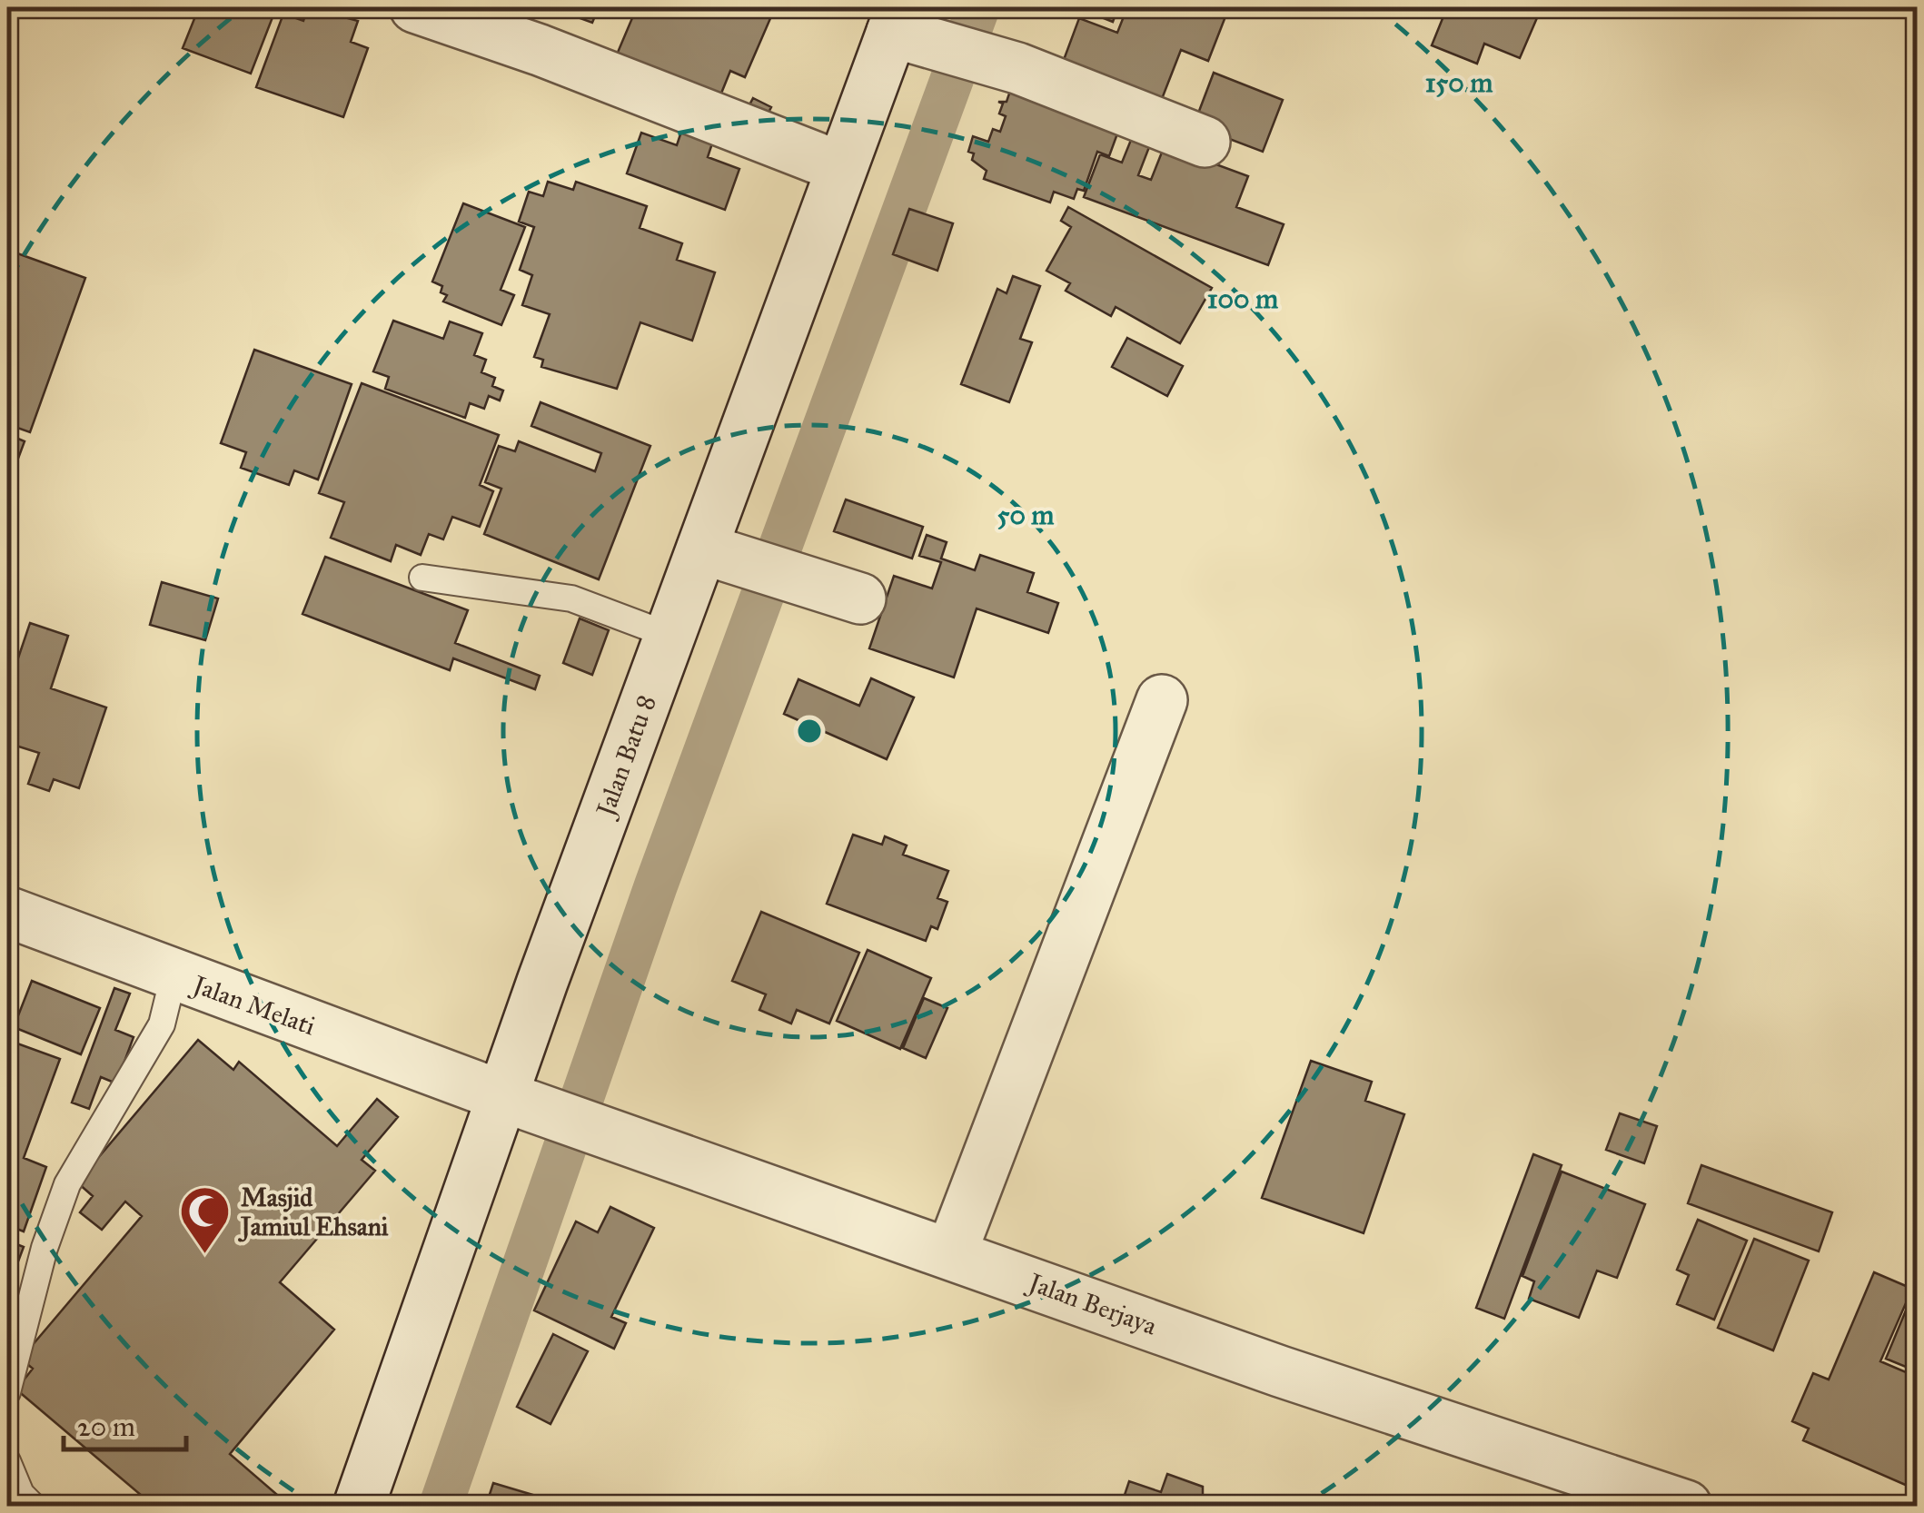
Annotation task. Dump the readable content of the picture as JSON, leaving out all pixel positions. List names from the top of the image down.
{
  "streets": {
    "street": ["Jalan Batu 8", "Jalan Melati", "Jalan Berjaya"]
  },
  "crossings": [
    ["Jalan Batu 8", "Jalan Melati"],
    ["Jalan Batu 8", "Jalan Berjaya"],
    ["Jalan Melati", "Jalan Berjaya"]
  ],
  "places": {
    "mosque": ["Masjid Jamiul Ehsani"]
  },
  "scale_bar": "20 m",
  "rings": ["150 m", "100 m", "50 m"]
}
